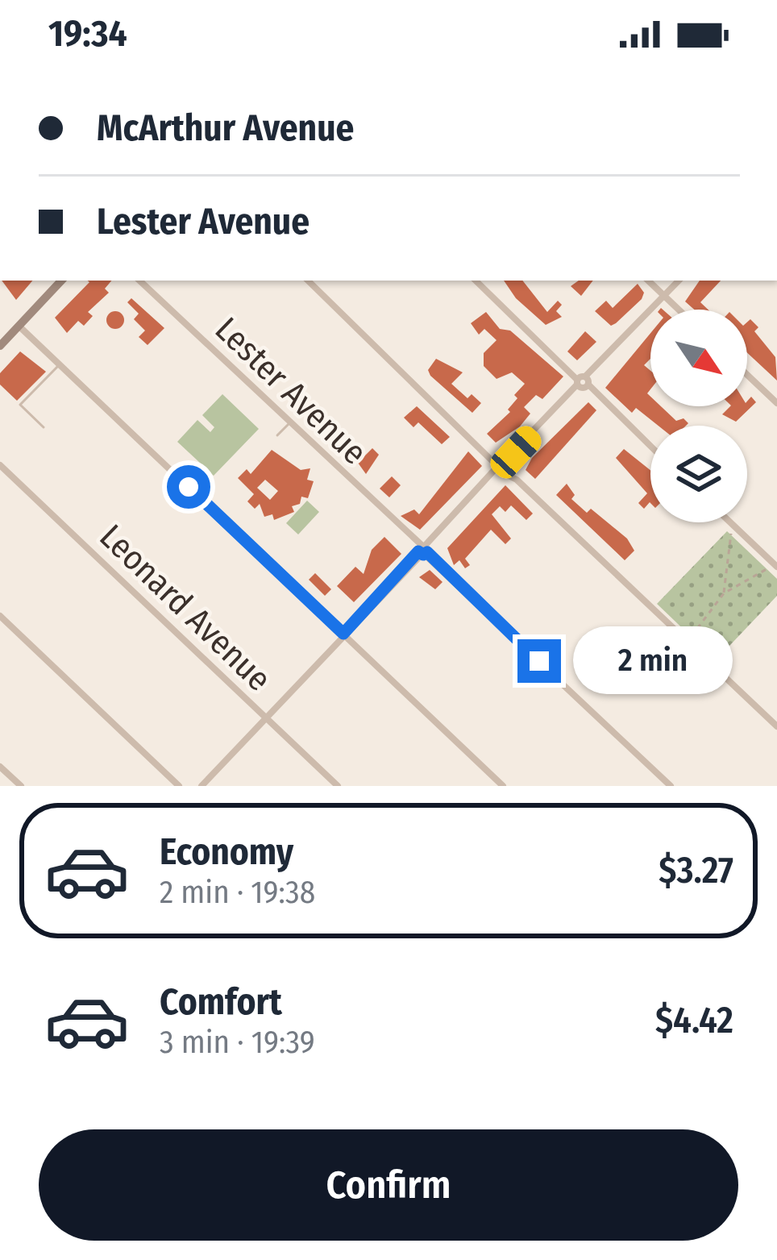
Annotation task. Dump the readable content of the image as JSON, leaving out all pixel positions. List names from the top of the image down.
{
  "streets": {
    "street": ["Lester Avenue", "Leonard Avenue"]
  },
  "north": "bottom right",
  "page": {
    "status": "19:34",
    "banner": ["McArthur Avenue", "Lester Avenue"],
    "bubble": "2 min",
    "list": [
      {
        "name": "Economy",
        "note": "2 min · 19:38",
        "value": "$3.27"
      },
      {
        "name": "Comfort",
        "note": "3 min · 19:39",
        "value": "$4.42"
      }
    ],
    "buttons": "Confirm"
  }
}
